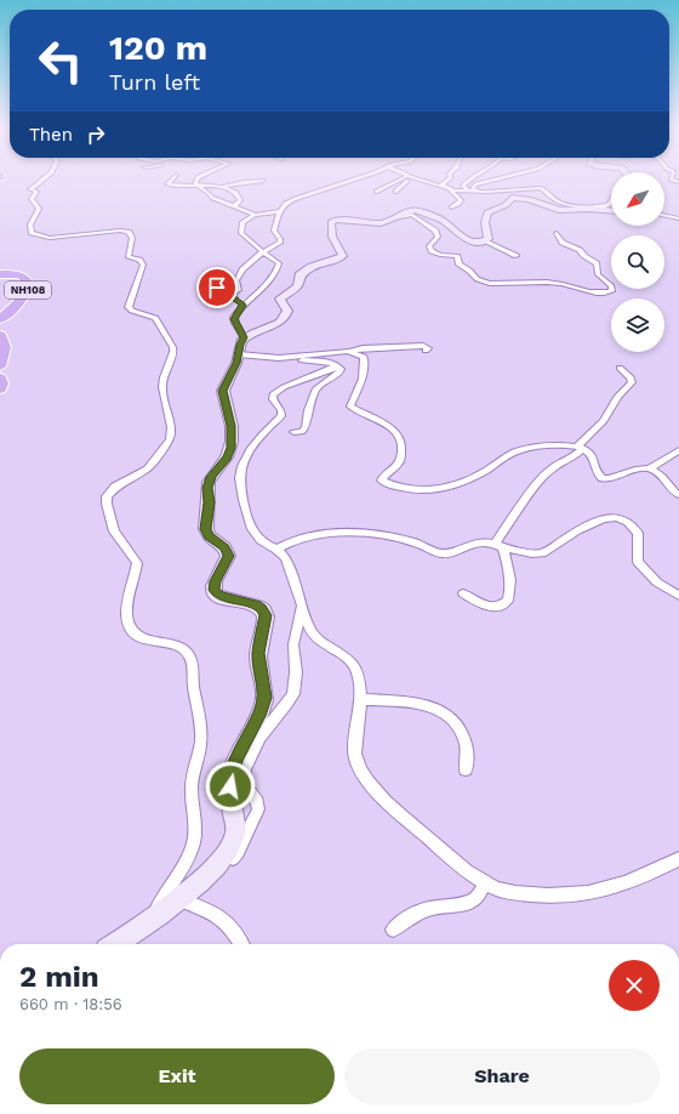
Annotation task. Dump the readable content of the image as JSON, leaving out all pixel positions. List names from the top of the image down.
{
  "streets": {
    "highway": ["NH108"]
  },
  "north": "bottom left",
  "page": {
    "turn": ["120 m", "Turn left"],
    "then": "Then",
    "heading": ["2 min", "660 m · 18:56"],
    "buttons": ["Exit", "Share"]
  }
}
